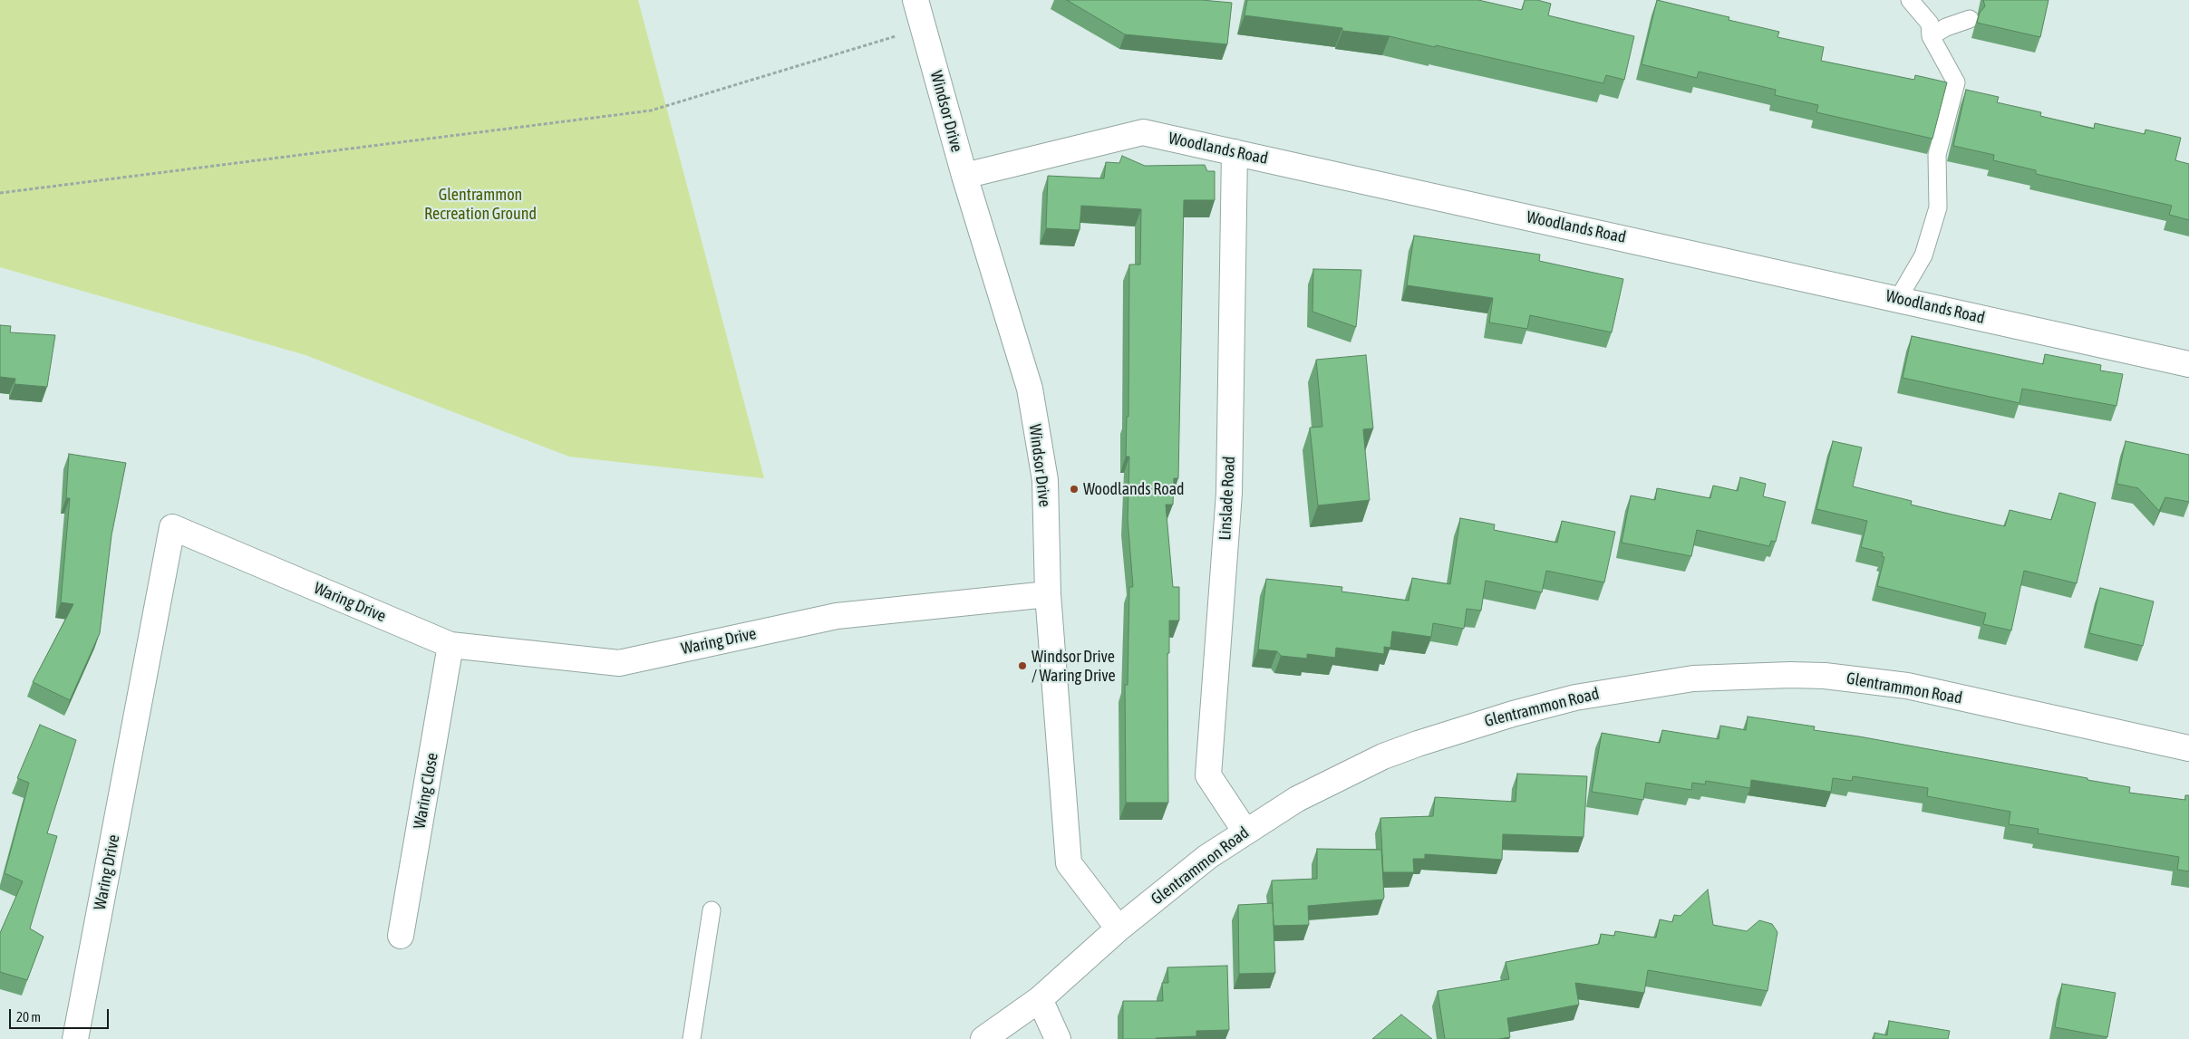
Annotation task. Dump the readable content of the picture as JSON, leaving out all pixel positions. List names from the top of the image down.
{
  "streets": {
    "street": [
      "Windsor Drive",
      "Woodlands Road",
      "Linslade Road",
      "Waring Drive",
      "Glentrammon Road",
      "Waring Close"
    ]
  },
  "crossings": [
    ["Windsor Drive", "Woodlands Road"],
    ["Windsor Drive", "Waring Drive"],
    ["Windsor Drive", "Glentrammon Road"],
    ["Woodlands Road", "Linslade Road"],
    ["Linslade Road", "Glentrammon Road"],
    ["Waring Drive", "Waring Close"]
  ],
  "parks": ["Glentrammon Recreation Ground"],
  "places": ["Woodlands Road", "Windsor Drive / Waring Drive"],
  "scale_bar": "20 m"
}
